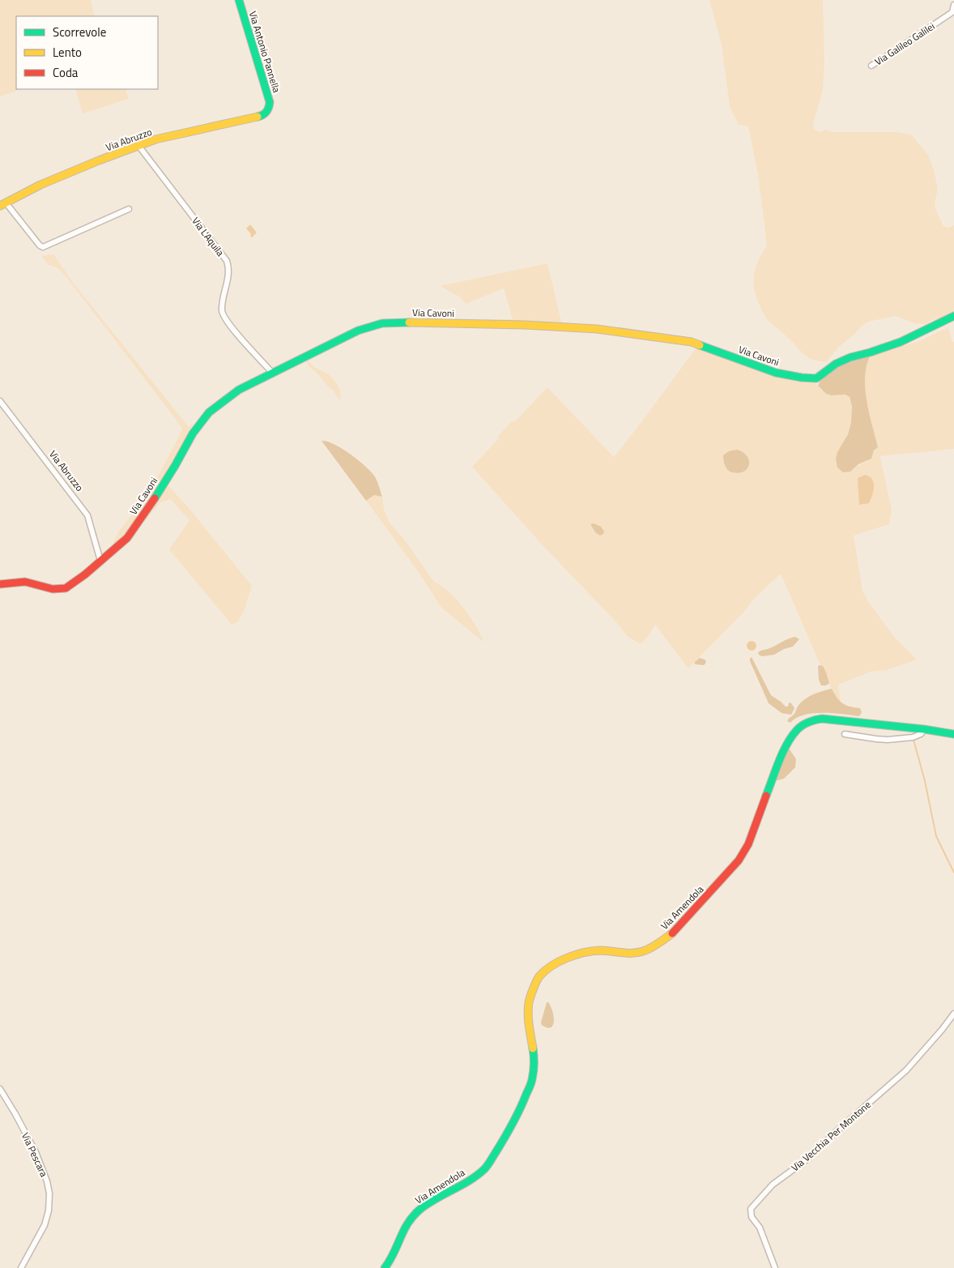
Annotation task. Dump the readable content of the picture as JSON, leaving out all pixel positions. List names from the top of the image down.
{
  "streets": {
    "street": [
      "Via Galileo Galilei",
      "Via Antonio Pannella",
      "Via Abruzzo",
      "Via L'Aquila",
      "Via Cavoni",
      "Via Amendola",
      "Via Vecchia Per Montone",
      "Via Pescara"
    ]
  },
  "crossings": [
    ["Via Antonio Pannella", "Via Abruzzo"],
    ["Via Abruzzo", "Via L'Aquila"],
    ["Via Abruzzo", "Via Cavoni"],
    ["Via L'Aquila", "Via Cavoni"]
  ],
  "legend": ["Scorrevole", "Lento", "Coda"]
}
